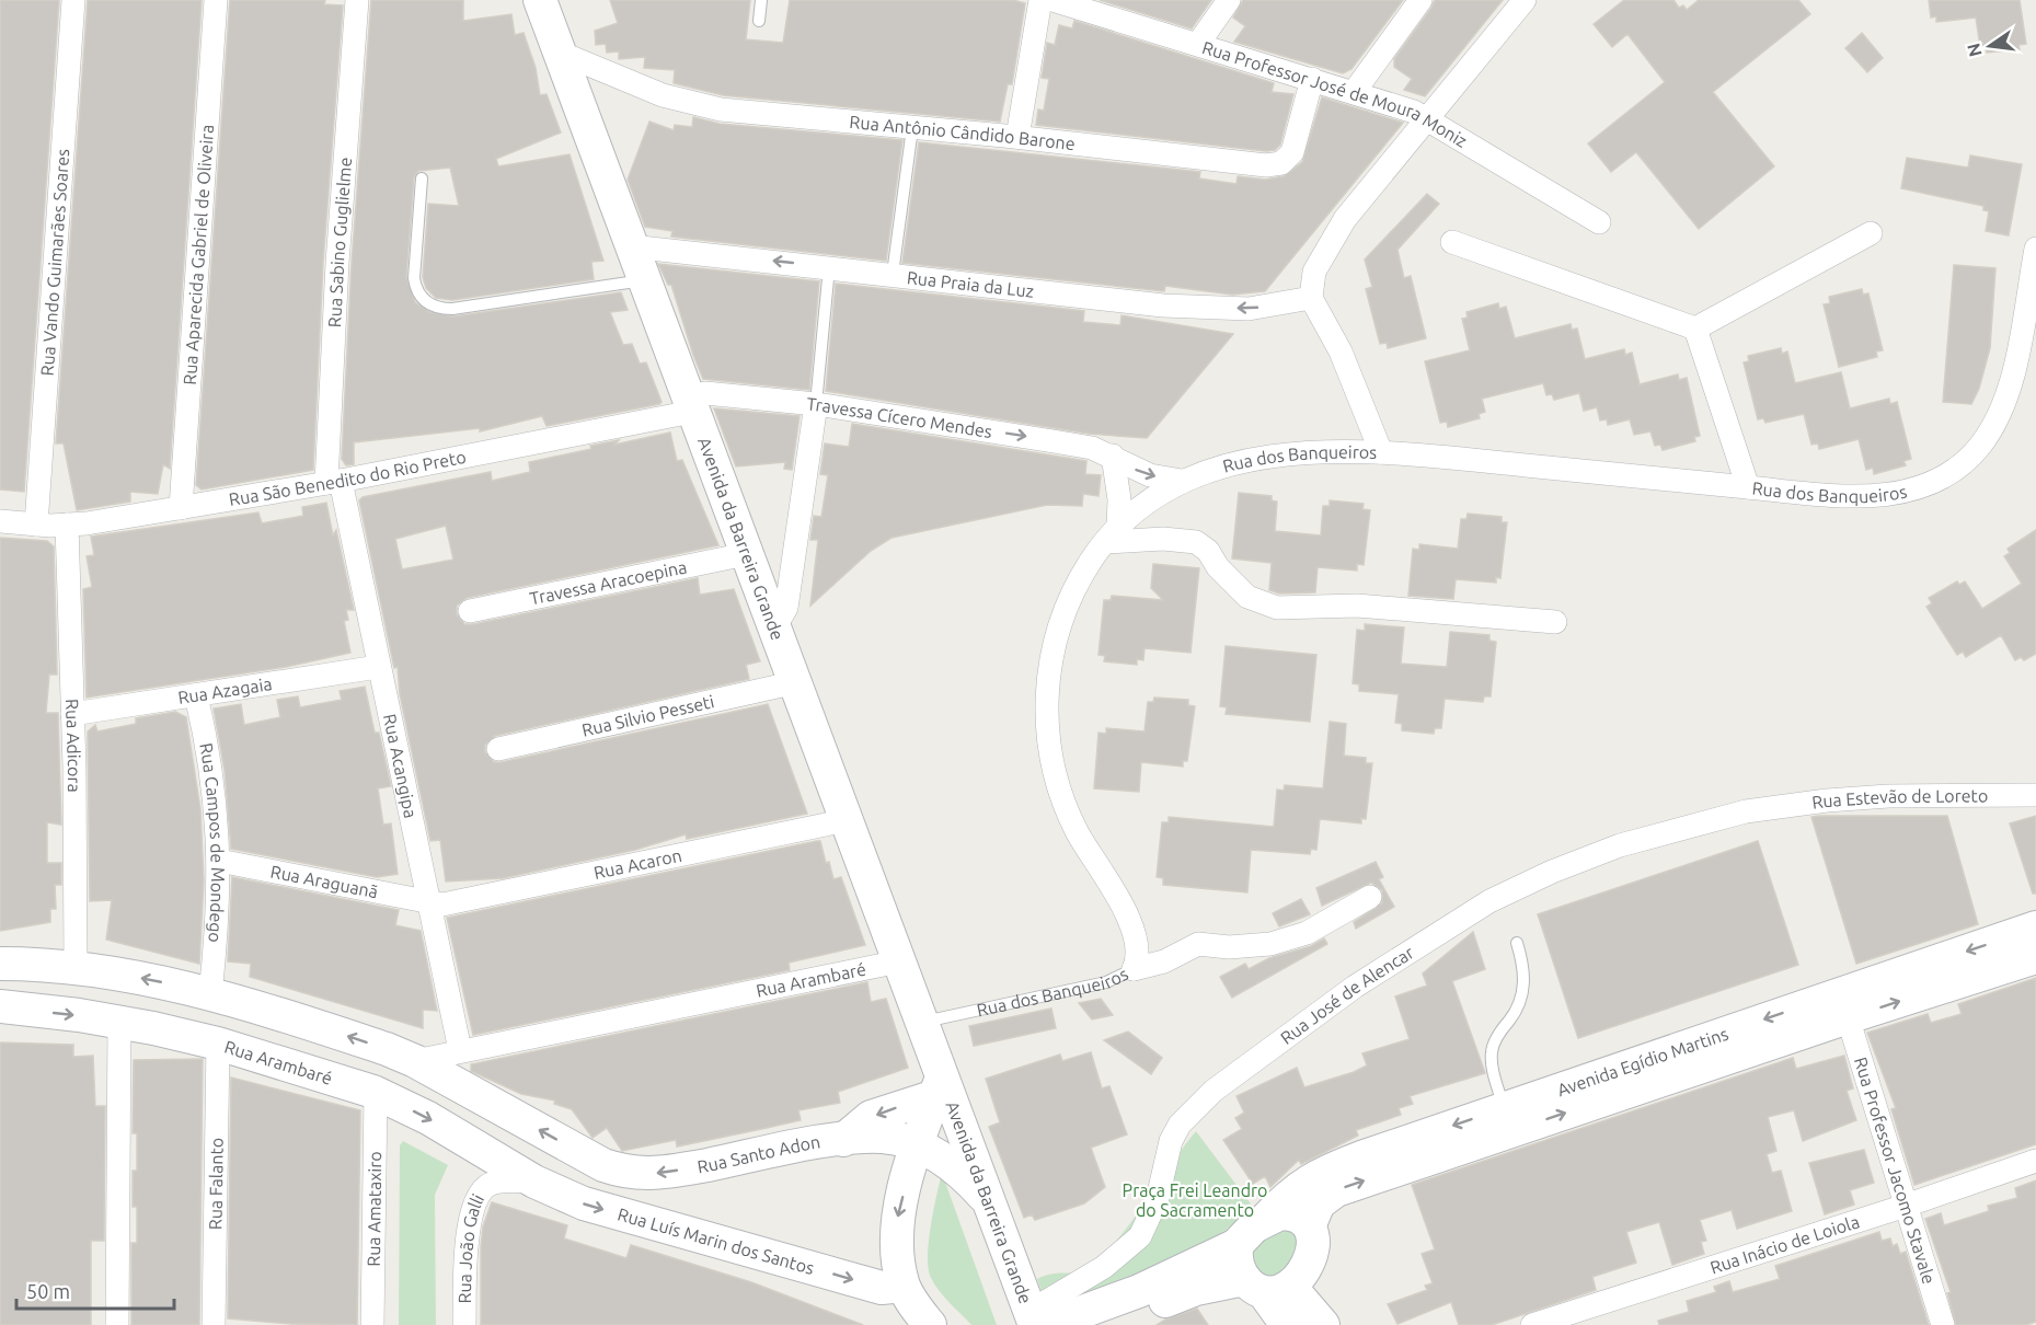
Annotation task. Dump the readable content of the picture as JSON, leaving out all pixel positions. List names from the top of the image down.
{
  "streets": {
    "main road": [
      "Avenida da Barreira Grande",
      "Rua Arambaré",
      "Avenida Egídio Martins",
      "Rua Santo Adon",
      "Rua Luís Marin dos Santos"
    ],
    "street": [
      "Rua Professor José de Moura Moniz",
      "Rua Antônio Cândido Barone",
      "Rua Sabino Guglielme",
      "Rua Aparecida Gabriel de Oliveira",
      "Rua Vando Guimarães Soares",
      "Rua Praia da Luz",
      "Travessa Cícero Mendes",
      "Rua dos Banqueiros",
      "Rua São Benedito do Rio Preto",
      "Travessa Aracoepina",
      "Rua Azagaia",
      "Rua Silvio Pesseti",
      "Rua Adicora",
      "Rua Acangipa",
      "Rua Estevão de Loreto",
      "Rua Campos de Mondego",
      "Rua Acaron",
      "Rua Araguanã",
      "Rua José de Alencar",
      "Rua Professor Jacomo Stavale",
      "Rua Falanto",
      "Rua Amataxiro",
      "Rua Inácio de Loiola",
      "Rua João Galli"
    ]
  },
  "crossings": [
    ["Rua Professor José de Moura Moniz", "Rua Antônio Cândido Barone"],
    ["Rua Antônio Cândido Barone", "Avenida da Barreira Grande"],
    ["Rua Sabino Guglielme", "Rua São Benedito do Rio Preto"],
    ["Rua Sabino Guglielme", "Rua Acangipa"],
    ["Rua Aparecida Gabriel de Oliveira", "Rua São Benedito do Rio Preto"],
    ["Rua Vando Guimarães Soares", "Rua São Benedito do Rio Preto"],
    ["Rua Praia da Luz", "Avenida da Barreira Grande"],
    ["Travessa Cícero Mendes", "Rua dos Banqueiros"],
    ["Travessa Cícero Mendes", "Rua São Benedito do Rio Preto"],
    ["Travessa Cícero Mendes", "Avenida da Barreira Grande"],
    ["Rua dos Banqueiros", "Avenida da Barreira Grande"],
    ["Rua São Benedito do Rio Preto", "Avenida da Barreira Grande"],
    ["Rua São Benedito do Rio Preto", "Rua Adicora"],
    ["Rua São Benedito do Rio Preto", "Rua Acangipa"],
    ["Avenida da Barreira Grande", "Travessa Aracoepina"],
    ["Avenida da Barreira Grande", "Rua Silvio Pesseti"],
    ["Avenida da Barreira Grande", "Rua Acaron"],
    ["Avenida da Barreira Grande", "Rua Arambaré"],
    ["Avenida da Barreira Grande", "Rua José de Alencar"],
    ["Avenida da Barreira Grande", "Rua Santo Adon"],
    ["Avenida da Barreira Grande", "Rua Luís Marin dos Santos"],
    ["Rua Azagaia", "Rua Adicora"],
    ["Rua Azagaia", "Rua Acangipa"],
    ["Rua Azagaia", "Rua Campos de Mondego"],
    ["Rua Acangipa", "Rua Acaron"],
    ["Rua Acangipa", "Rua Araguanã"],
    ["Rua Acangipa", "Rua Arambaré"],
    ["Rua Estevão de Loreto", "Rua José de Alencar"],
    ["Rua Campos de Mondego", "Rua Araguanã"],
    ["Rua Acaron", "Rua Araguanã"],
    ["Rua Arambaré", "Rua Santo Adon"],
    ["Rua Arambaré", "Rua Falanto"],
    ["Rua Arambaré", "Rua Amataxiro"],
    ["Rua Arambaré", "Rua Luís Marin dos Santos"],
    ["Rua Arambaré", "Rua João Galli"],
    ["Avenida Egídio Martins", "Rua Professor Jacomo Stavale"],
    ["Rua Professor Jacomo Stavale", "Rua Inácio de Loiola"],
    ["Rua Luís Marin dos Santos", "Rua João Galli"]
  ],
  "one_way": [
    "Rua Praia da Luz",
    "Travessa Cícero Mendes",
    "Rua Santo Adon",
    "Rua Luís Marin dos Santos"
  ],
  "parks": ["Praça Frei Leandro do Sacramento"],
  "scale_bar": "50 m",
  "north": "left"
}
